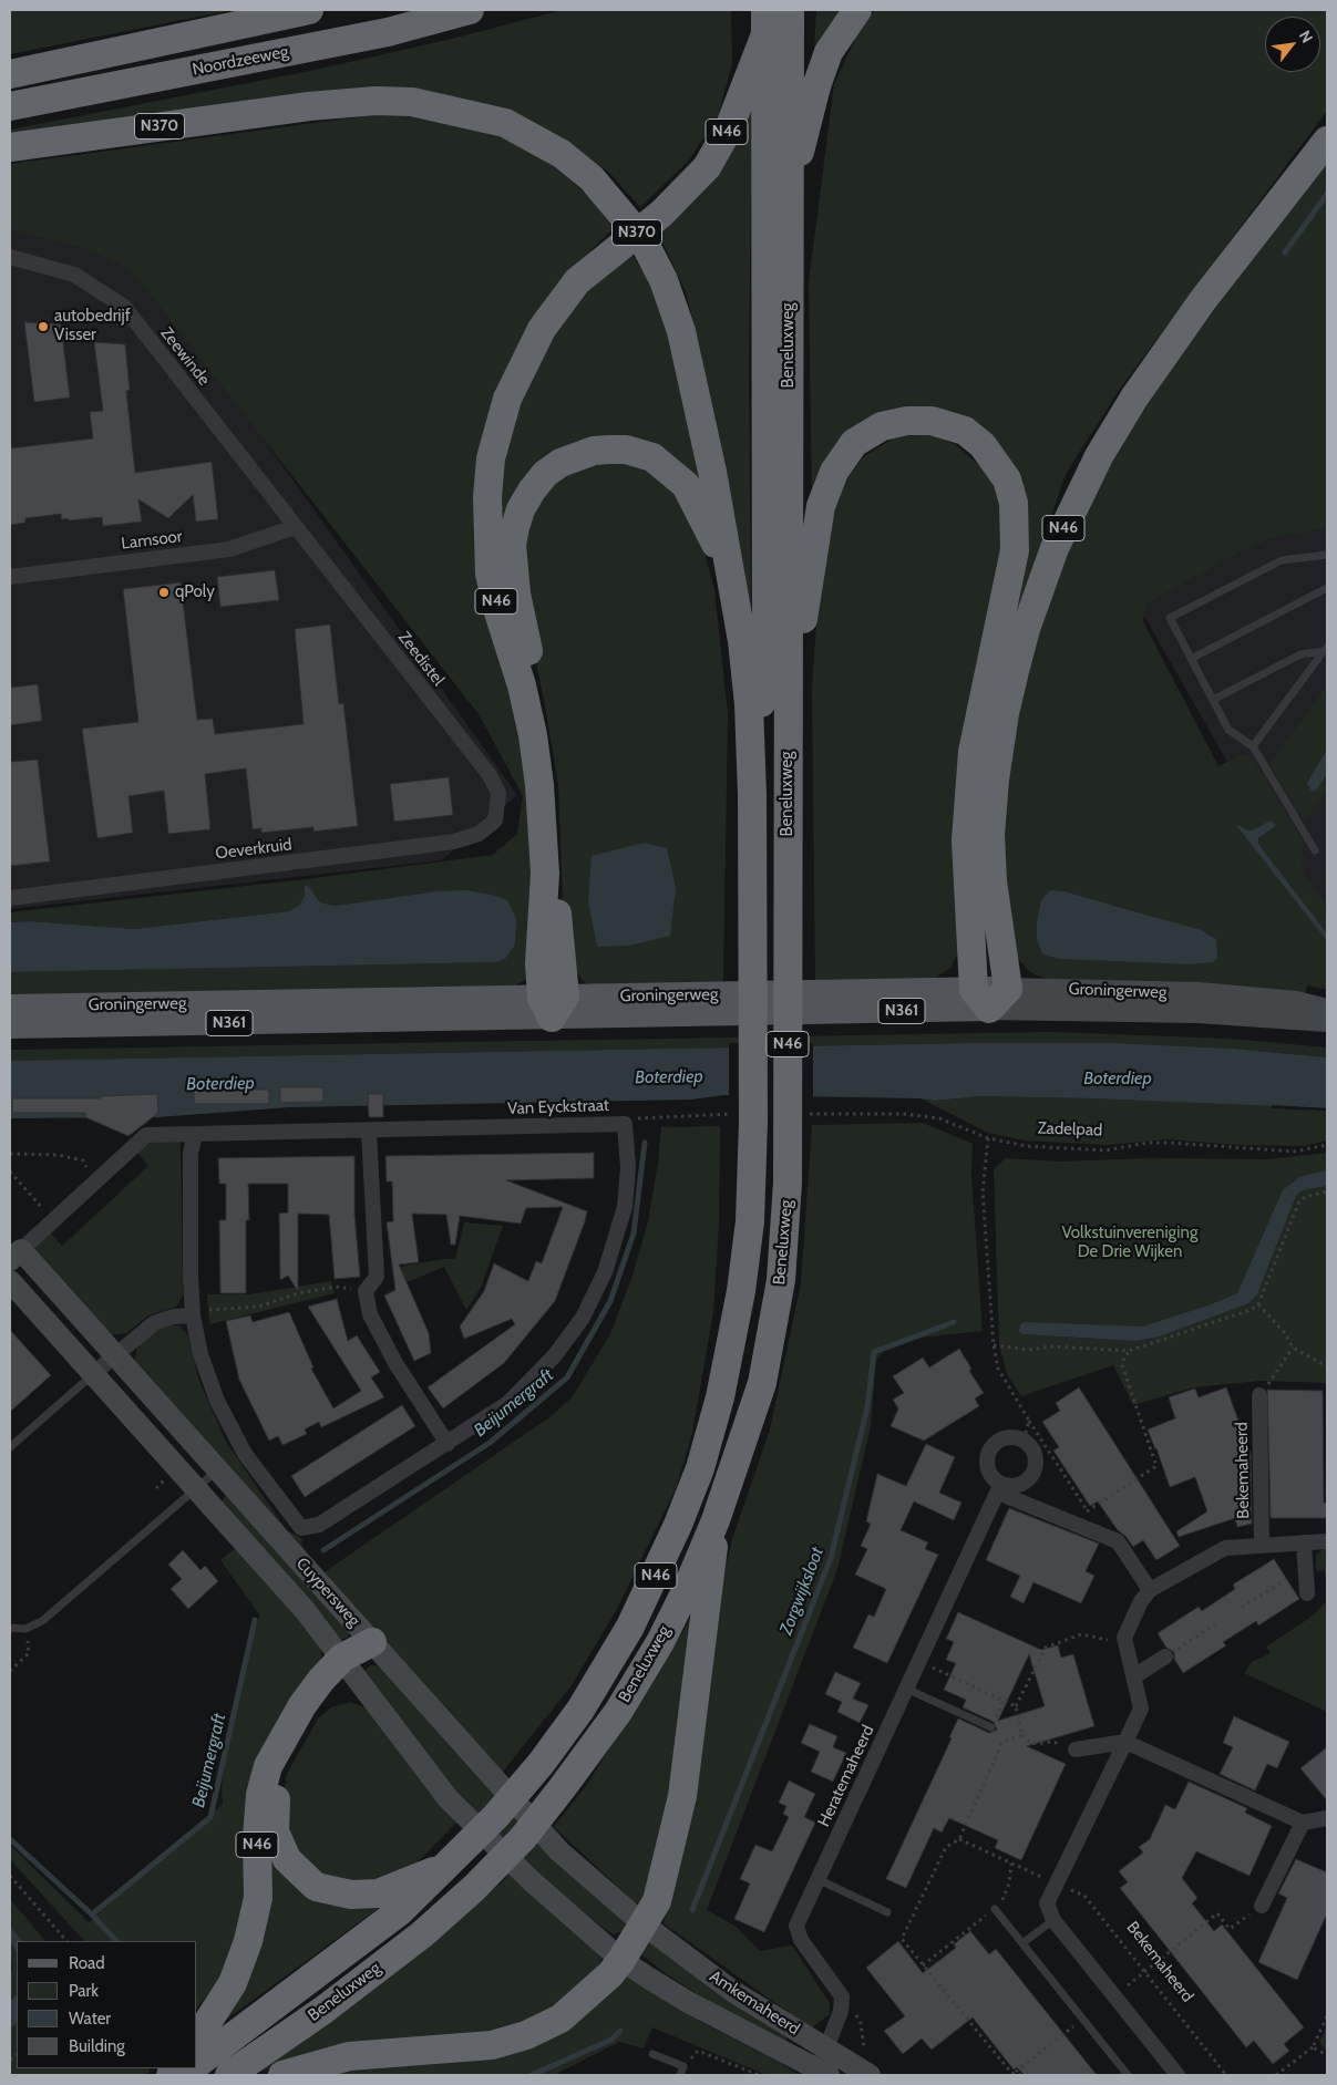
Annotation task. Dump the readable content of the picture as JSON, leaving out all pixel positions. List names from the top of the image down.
{
  "streets": {
    "highway": [
      "Noordzeeweg",
      "N370",
      "N46",
      "Beneluxweg"
    ],
    "main road": ["Groningerweg", "N361"],
    "street": [
      "Zeewinde",
      "Lamsoor",
      "Zeedistel",
      "Oeverkruid",
      "Van Eyckstraat",
      "Bekemaheerd",
      "Cuypersweg",
      "Heratemaheerd",
      "Amkemaheerd"
    ],
    "path": ["Zadelpad"]
  },
  "crossings": [
    ["N370", "N46"],
    ["N46", "Beneluxweg"],
    ["N46", "Groningerweg"],
    ["N46", "Cuypersweg"],
    ["N46", "Amkemaheerd"],
    ["Beneluxweg", "Zadelpad"],
    ["Zeewinde", "Lamsoor"],
    ["Zeewinde", "Zeedistel"],
    ["Lamsoor", "Zeedistel"],
    ["Zeedistel", "Oeverkruid"],
    ["Cuypersweg", "Amkemaheerd"],
    ["Heratemaheerd", "Amkemaheerd"]
  ],
  "water": ["Boterdiep", "Beijumergraft", "Zorgwijksloot"],
  "parks": ["Volkstuinvereniging De Drie Wijken"],
  "places": ["autobedrijf Visser", "qPoly"],
  "legend": [
    "Road",
    "Park",
    "Water",
    "Building"
  ],
  "north": "top right"
}
